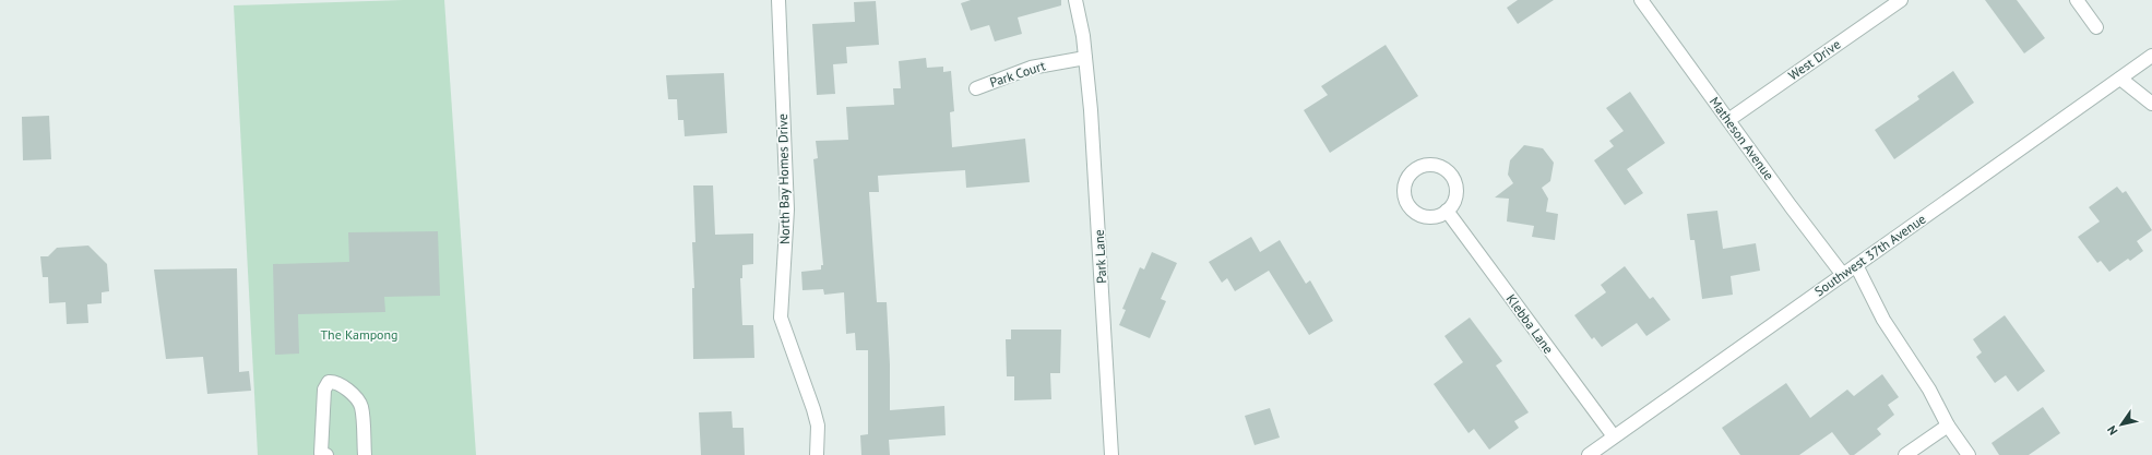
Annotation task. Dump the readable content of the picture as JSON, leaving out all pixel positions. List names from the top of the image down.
{
  "streets": {
    "street": [
      "West Drive",
      "Park Court",
      "Matheson Avenue",
      "North Bay Homes Drive",
      "Southwest 37th Avenue",
      "Park Lane",
      "Klebba Lane"
    ]
  },
  "crossings": [
    ["West Drive", "Matheson Avenue"],
    ["Park Court", "Park Lane"],
    ["Matheson Avenue", "Southwest 37th Avenue"],
    ["Southwest 37th Avenue", "Klebba Lane"]
  ],
  "parks": ["The Kampong"],
  "north": "bottom left"
}
